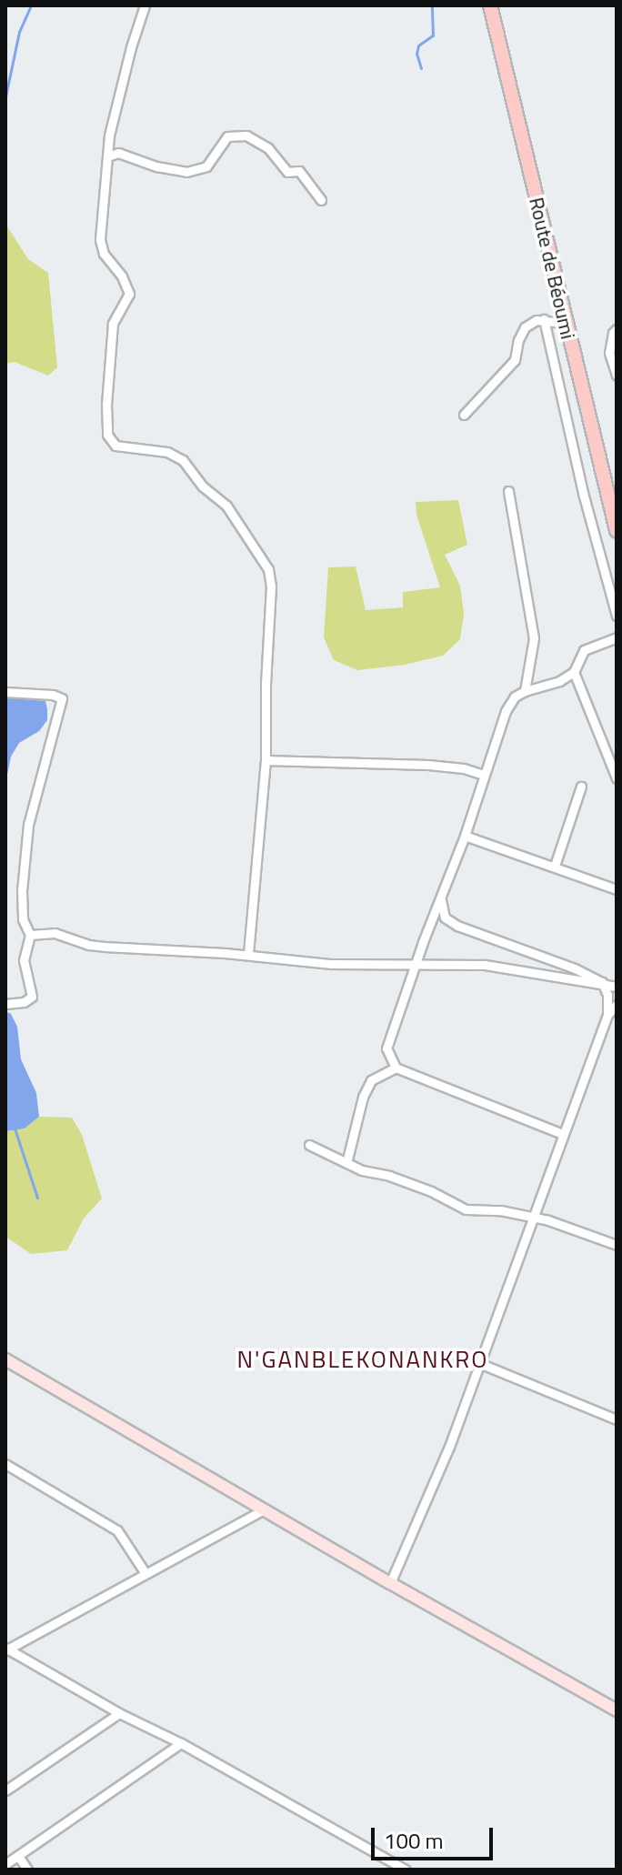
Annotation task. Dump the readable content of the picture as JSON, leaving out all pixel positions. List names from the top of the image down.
{
  "streets": {
    "main road": ["Route de Béoumi"]
  },
  "districts": ["N'GANBLEKONANKRO"],
  "scale_bar": "100 m"
}
